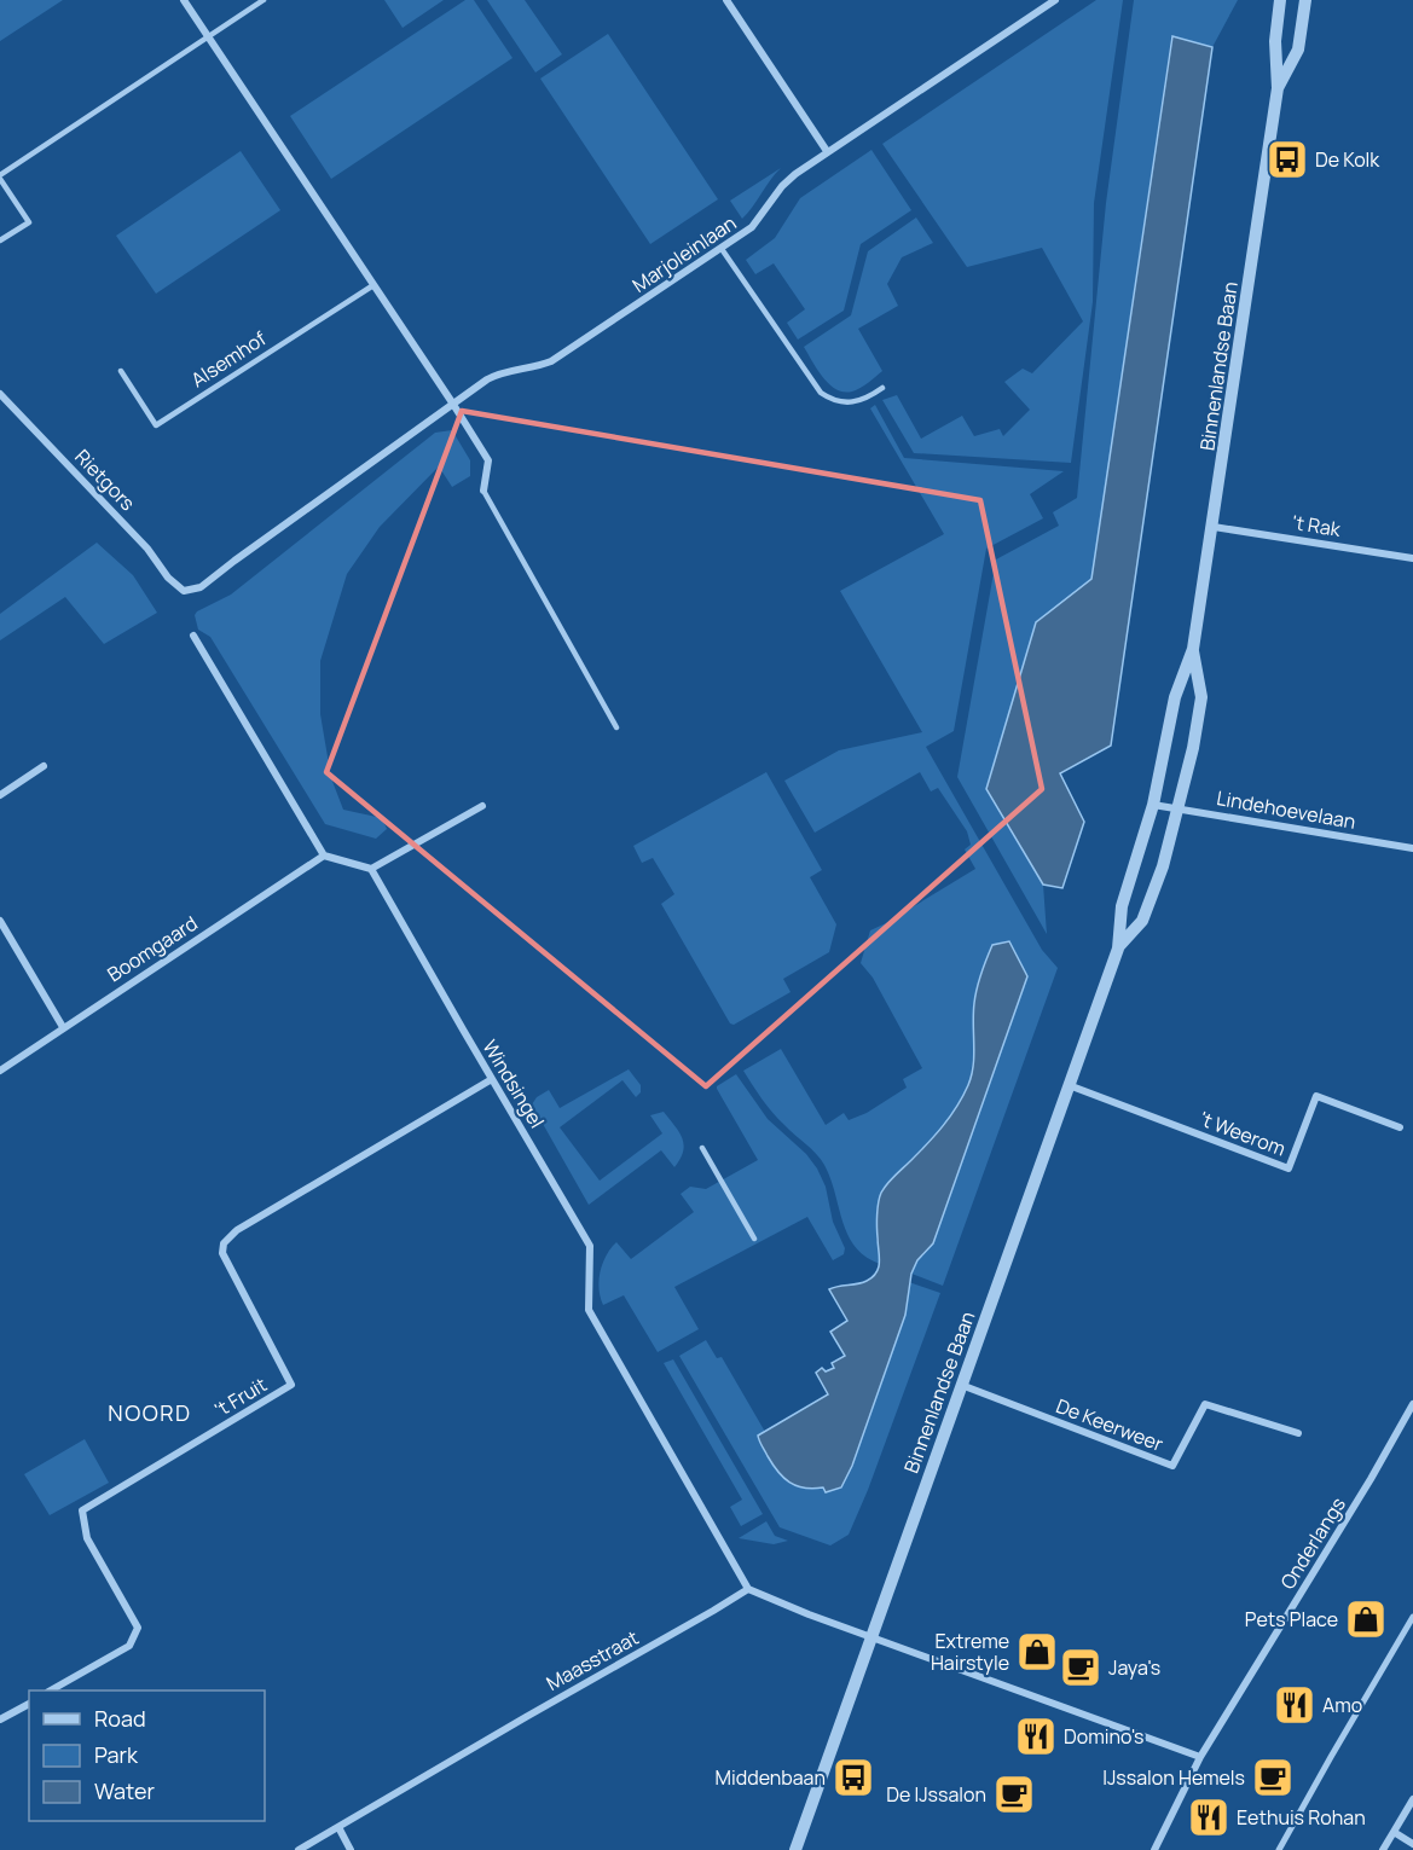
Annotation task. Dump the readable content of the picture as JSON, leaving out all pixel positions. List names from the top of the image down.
{
  "streets": {
    "street": [
      "Marjoleinlaan",
      "Binnenlandse Baan",
      "Rietgors",
      "'t Rak",
      "Lindehoevelaan",
      "Boomgaard",
      "Windsingel",
      "'t Weerom",
      "'t Fruit",
      "De Keerweer",
      "Onderlangs",
      "Maasstraat"
    ],
    "lane": ["Alsemhof"]
  },
  "crossings": [
    ["Marjoleinlaan", "Rietgors"],
    ["Binnenlandse Baan", "'t Rak"],
    ["Binnenlandse Baan", "Lindehoevelaan"],
    ["Binnenlandse Baan", "'t Weerom"],
    ["Binnenlandse Baan", "De Keerweer"],
    ["Windsingel", "'t Fruit"],
    ["Windsingel", "Maasstraat"]
  ],
  "districts": ["NOORD"],
  "places": {
    "bus stop": ["De Kolk", "Middenbaan"],
    "shop": ["Pets Place", "Extreme Hairstyle"],
    "cafe": ["Jaya's", "IJssalon Hemels", "De IJssalon"],
    "restaurant": ["Amo", "Domino's", "Eethuis Rohan"]
  },
  "legend": ["Road", "Park", "Water"]
}
